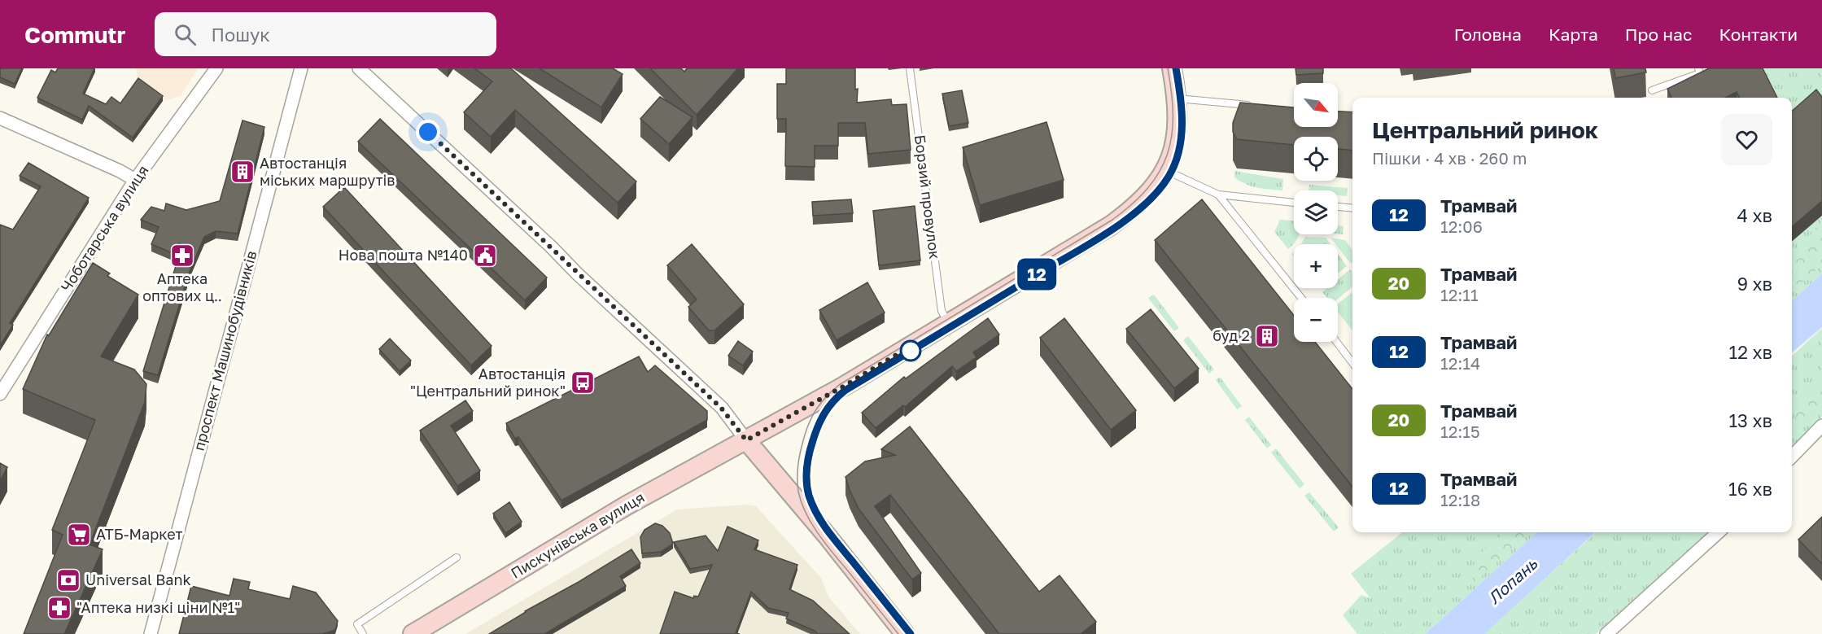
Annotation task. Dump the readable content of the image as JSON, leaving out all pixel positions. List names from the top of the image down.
{
  "streets": {
    "street": ["Чоботарська вулиця", "проспект Машинобудівників", "Пискунівська вулиця"],
    "lane": ["Борзий провулок"]
  },
  "crossings": [
    ["Борзий провулок", "Пискунівська вулиця"]
  ],
  "water": ["Лопань"],
  "places": {
    "building": ["Автостанція міських маршрутів", "буд 2"],
    "pharmacy": ["Аптека оптових ц‥", "\"Аптека низкі ціни №1\""],
    "public building": ["Нова пошта №140"],
    "bus stop": ["Автостанція \"Центральний ринок\""],
    "supermarket": ["АТБ-Маркет"],
    "bank": ["Universal Bank"]
  },
  "lines": ["tram line 12"],
  "north": "bottom right",
  "page": {
    "header": "Commutr",
    "search": "Пошук",
    "nav": [
      "Головна",
      "Карта",
      "Про нас",
      "Контакти"
    ],
    "on_map": "12",
    "map_buttons": ["+", "−"],
    "heading": ["Центральний ринок", "Пішки · 4 хв · 260 m"],
    "list": [
      {
        "mark": "12",
        "name": "Трамвай",
        "note": "12:06",
        "value": "4 хв"
      },
      {
        "mark": "20",
        "name": "Трамвай",
        "note": "12:11",
        "value": "9 хв"
      },
      {
        "mark": "12",
        "name": "Трамвай",
        "note": "12:14",
        "value": "12 хв"
      },
      {
        "mark": "20",
        "name": "Трамвай",
        "note": "12:15",
        "value": "13 хв"
      },
      {
        "mark": "12",
        "name": "Трамвай",
        "note": "12:18",
        "value": "16 хв"
      }
    ]
  }
}
